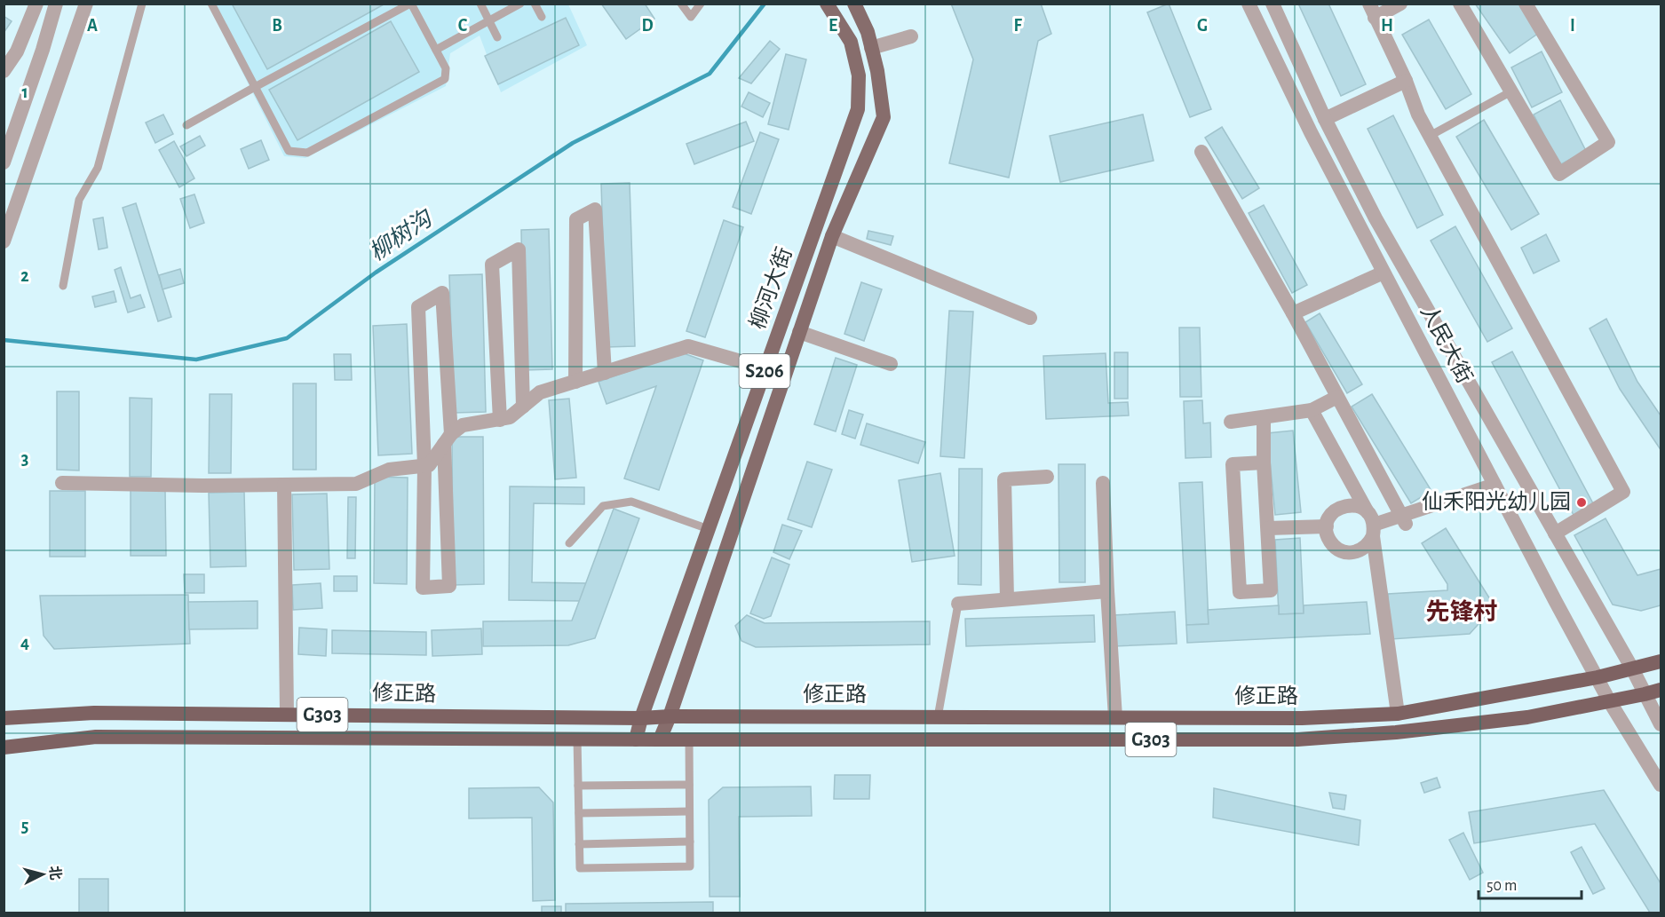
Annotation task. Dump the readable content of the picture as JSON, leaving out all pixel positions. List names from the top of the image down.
{
  "streets": {
    "highway": ["修正路", "G303"],
    "main road": ["柳河大街", "S206"],
    "street": ["人民大街"]
  },
  "crossings": [
    ["柳河大街", "修正路"],
    ["人民大街", "修正路"]
  ],
  "districts": ["先锋村"],
  "water": ["柳树沟"],
  "places": ["仙禾阳光幼儿园"],
  "scale_bar": "50 m",
  "north": "right",
  "grid": {
    "columns": [
      "A",
      "B",
      "C",
      "D",
      "E",
      "F",
      "G",
      "H",
      "I"
    ],
    "rows": [
      "1",
      "2",
      "3",
      "4",
      "5"
    ]
  }
}
